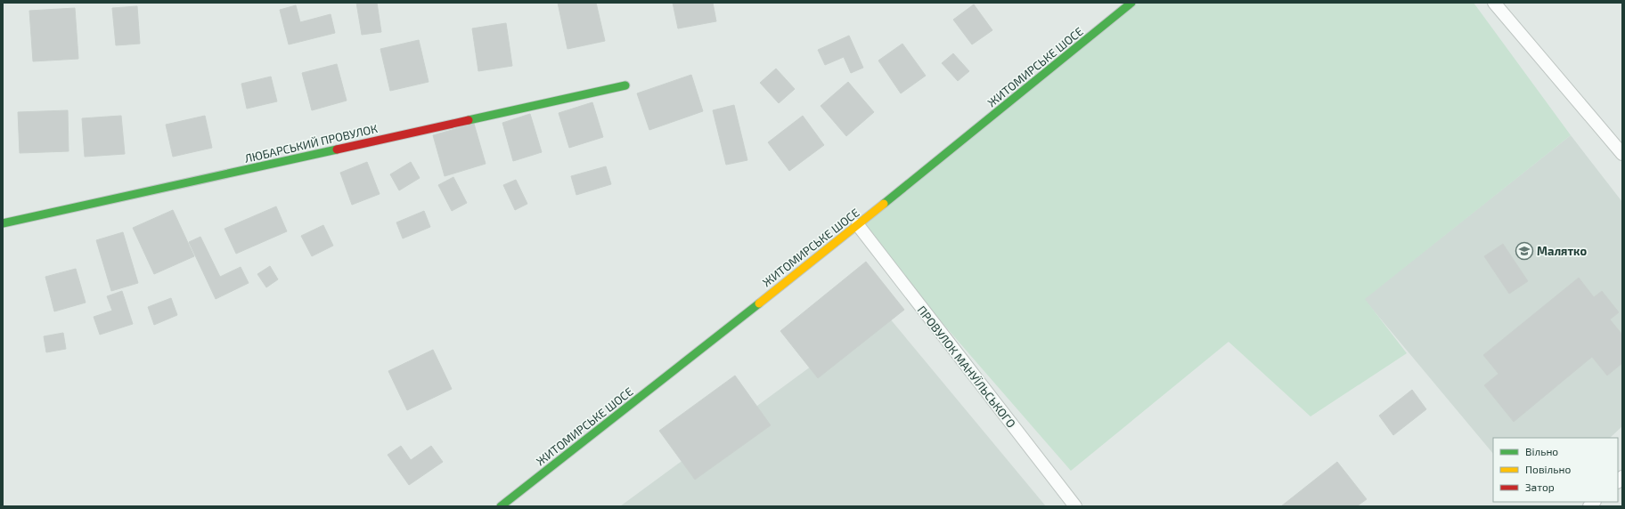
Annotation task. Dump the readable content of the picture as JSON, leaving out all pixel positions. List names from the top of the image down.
{
  "streets": {
    "main road": ["ЖИТОМИРСЬКЕ ШОСЕ", "ЛЮБАРСЬКИЙ ПРОВУЛОК"],
    "lane": ["ПРОВУЛОК МАНУЇЛЬСЬКОГО"]
  },
  "crossings": [
    ["ЖИТОМИРСЬКЕ ШОСЕ", "ПРОВУЛОК МАНУЇЛЬСЬКОГО"]
  ],
  "places": {
    "school or university": ["Малятко"]
  },
  "legend": ["Вільно", "Повільно", "Затор"]
}
